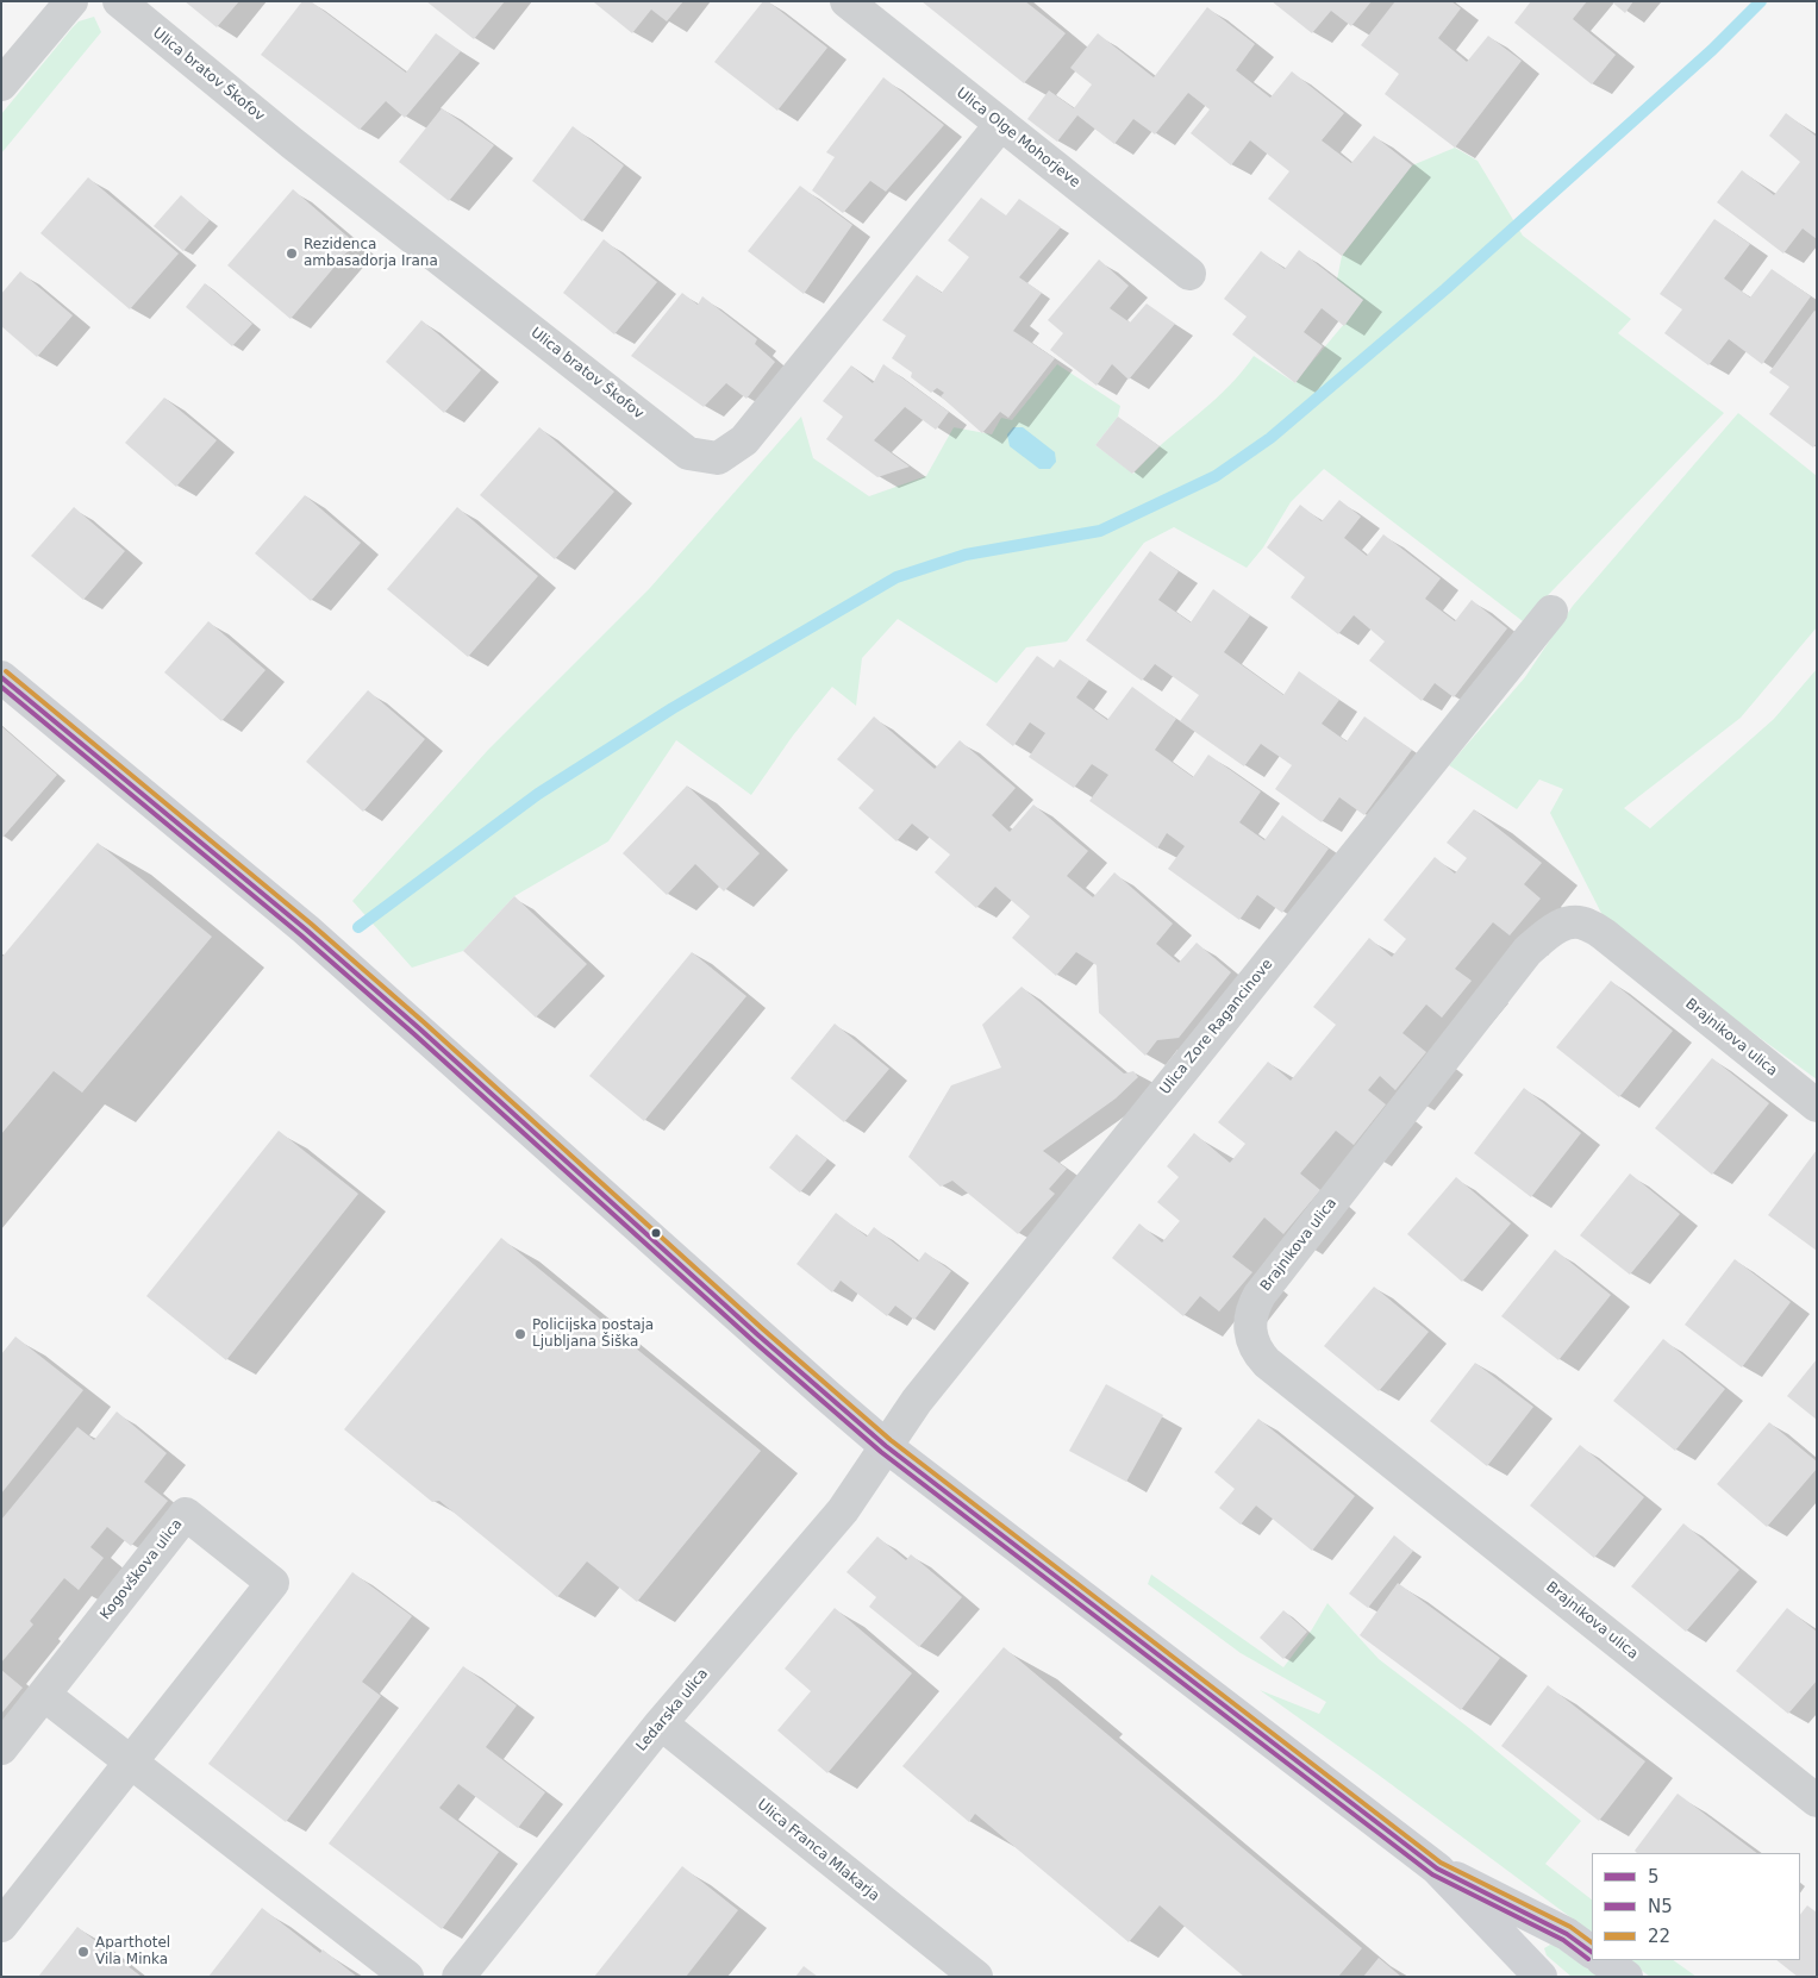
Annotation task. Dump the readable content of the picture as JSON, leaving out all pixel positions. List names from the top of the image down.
{
  "streets": {
    "street": [
      "Ulica bratov Škofov",
      "Ulica Olge Mohorjeve",
      "Ulica Zore Ragancinove",
      "Brajnikova ulica",
      "Kogovškova ulica",
      "Ledarska ulica",
      "Ulica Franca Mlakarja"
    ]
  },
  "crossings": [
    ["Ulica bratov Škofov", "Ulica Olge Mohorjeve"],
    ["Ulica Zore Ragancinove", "Ledarska ulica"],
    ["Ledarska ulica", "Ulica Franca Mlakarja"]
  ],
  "places": ["Rezidenca ambasadorja Irana", "Policijska postaja Ljubljana Šiška", "Aparthotel Vila Minka"],
  "lines": ["transit line 22", "transit line 5", "transit line N5"],
  "legend": ["5", "N5", "22"]
}
